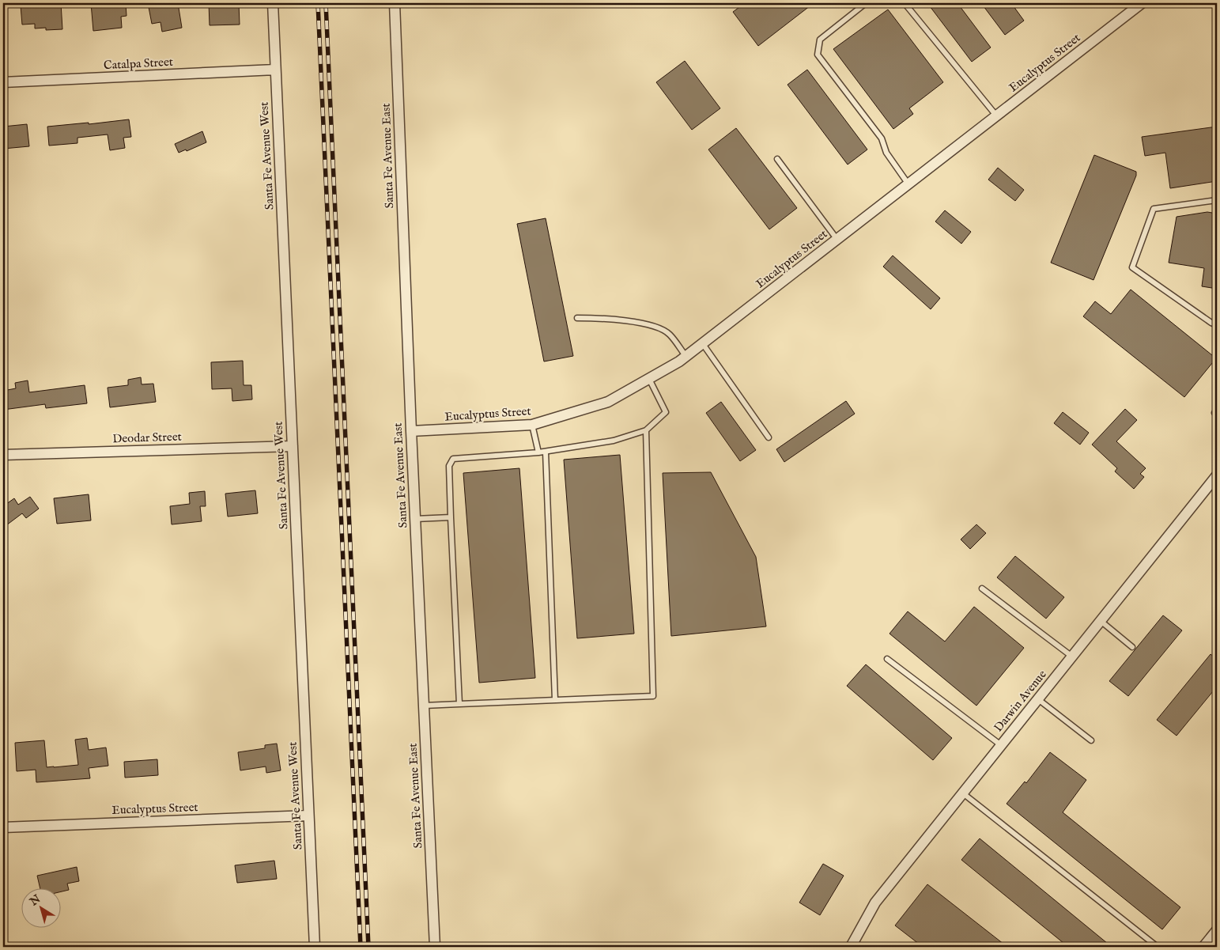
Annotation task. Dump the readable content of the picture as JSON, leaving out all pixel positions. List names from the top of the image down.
{
  "streets": {
    "street": [
      "Eucalyptus Street",
      "Catalpa Street",
      "Santa Fe Avenue West",
      "Santa Fe Avenue East",
      "Deodar Street",
      "Darwin Avenue"
    ]
  },
  "crossings": [
    ["Eucalyptus Street", "Santa Fe Avenue West"],
    ["Eucalyptus Street", "Santa Fe Avenue East"],
    ["Catalpa Street", "Santa Fe Avenue West"],
    ["Santa Fe Avenue West", "Deodar Street"]
  ],
  "north": "top left"
}
